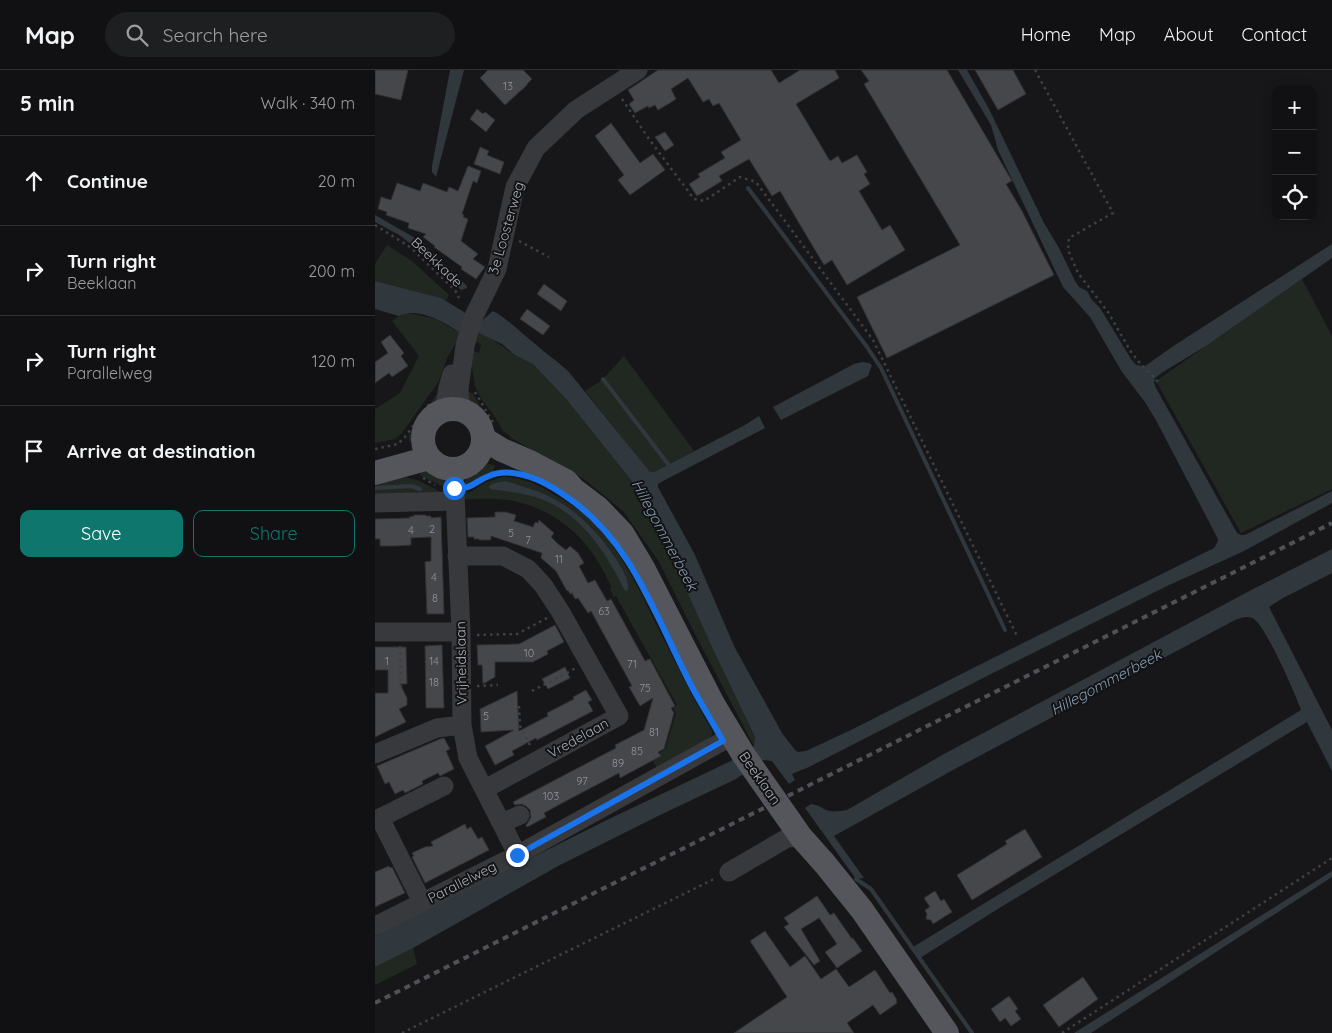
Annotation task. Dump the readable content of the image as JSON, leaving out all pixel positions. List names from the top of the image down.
{
  "streets": {
    "main road": ["Beeklaan"],
    "street": [
      "3e Loosterweg",
      "Vrijheidslaan",
      "Vredelaan",
      "Parallelweg"
    ],
    "path": ["Beekkade"]
  },
  "crossings": [
    ["Vrijheidslaan", "Vredelaan"],
    ["Beeklaan", "Parallelweg"]
  ],
  "water": ["Hillegommerbeek"],
  "house_numbers": [
    "13",
    "2",
    "4",
    "5",
    "7",
    "11",
    "4",
    "8",
    "63",
    "10",
    "1",
    "14",
    "71",
    "18",
    "75",
    "5",
    "81",
    "85",
    "89",
    "97",
    "103"
  ],
  "page": {
    "header": "Map",
    "search": "Search here",
    "nav": [
      "Home",
      "Map",
      "About",
      "Contact"
    ],
    "heading": ["5 min", "Walk · 340 m"],
    "map_buttons": ["+", "−"],
    "list": [
      ["Continue", "20 m"],
      ["Turn right", "Beeklaan", "200 m"],
      ["Turn right", "Parallelweg", "120 m"],
      "Arrive at destination"
    ],
    "buttons": ["Save", "Share"]
  }
}
